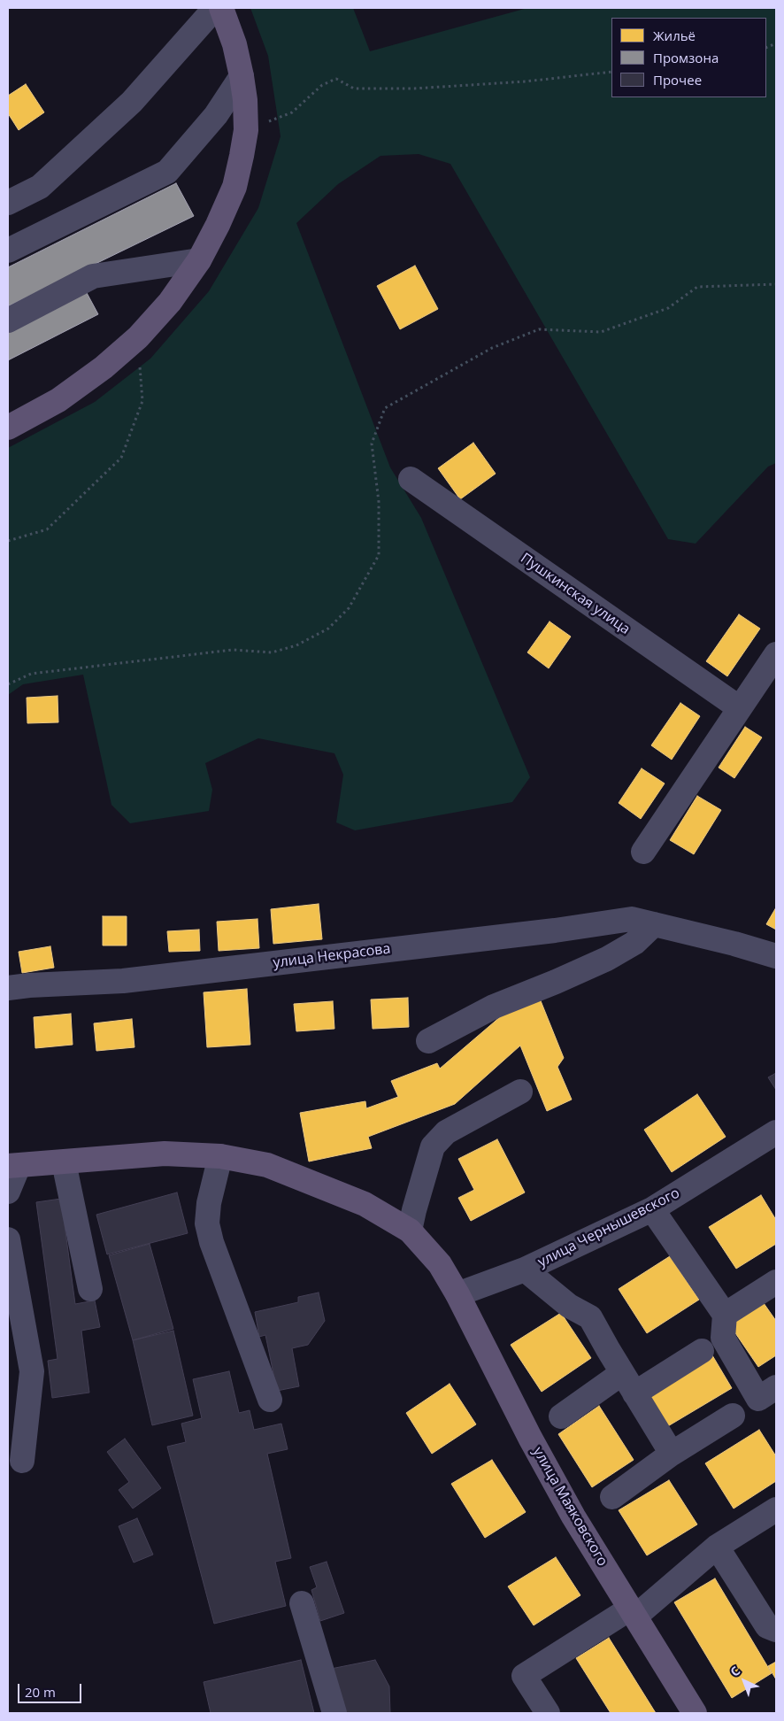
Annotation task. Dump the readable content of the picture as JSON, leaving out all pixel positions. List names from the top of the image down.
{
  "streets": {
    "main road": ["улица Маяковского"],
    "street": ["Пушкинская улица", "улица Некрасова", "улица Чернышевского"]
  },
  "crossings": [
    ["улица Чернышевского", "улица Маяковского"]
  ],
  "legend": ["Жильё", "Промзона", "Прочее"],
  "scale_bar": "20 m",
  "north": "top left"
}
